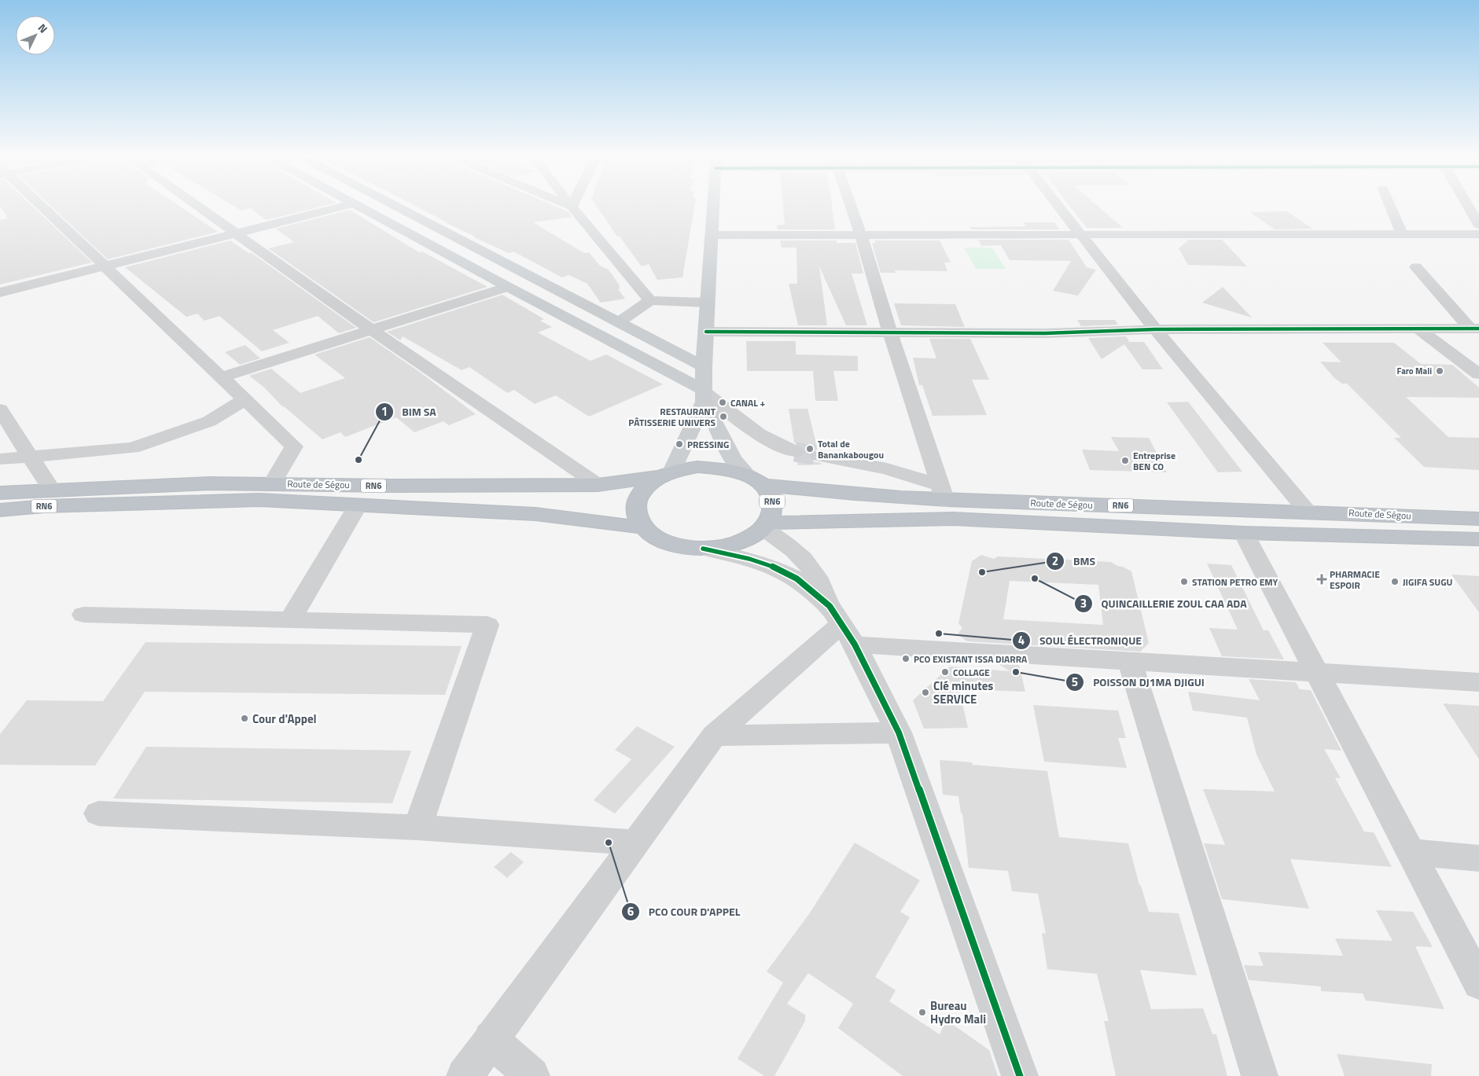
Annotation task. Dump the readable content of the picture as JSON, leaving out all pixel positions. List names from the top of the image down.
{
  "streets": {
    "highway": ["Route de Ségou", "RN6"]
  },
  "crossings": [
    ["Route de Ségou", "RN6"]
  ],
  "places": {
    "other": [
      "Faro Mali",
      "CANAL +",
      "RESTAURANT PÂTISSERIE UNIVERS",
      "PRESSING",
      "Total de Banankabougou",
      "BIM SA",
      "Entreprise BEN CO",
      "BMS",
      "QUINCAILLERIE ZOUL CAA ADA",
      "STATION PETRO EMY",
      "JIGIFA SUGU",
      "SOUL ÉLECTRONIQUE",
      "PCO EXISTANT ISSA DIARRA",
      "COLLAGE",
      "POISSON DJ1MA DJIGUI",
      "Clé minutes SERVICE",
      "Cour d'Appel",
      "PCO COUR D'APPEL",
      "Bureau Hydro Mali"
    ],
    "health": ["PHARMACIE ESPOIR"]
  },
  "north": "top right"
}
